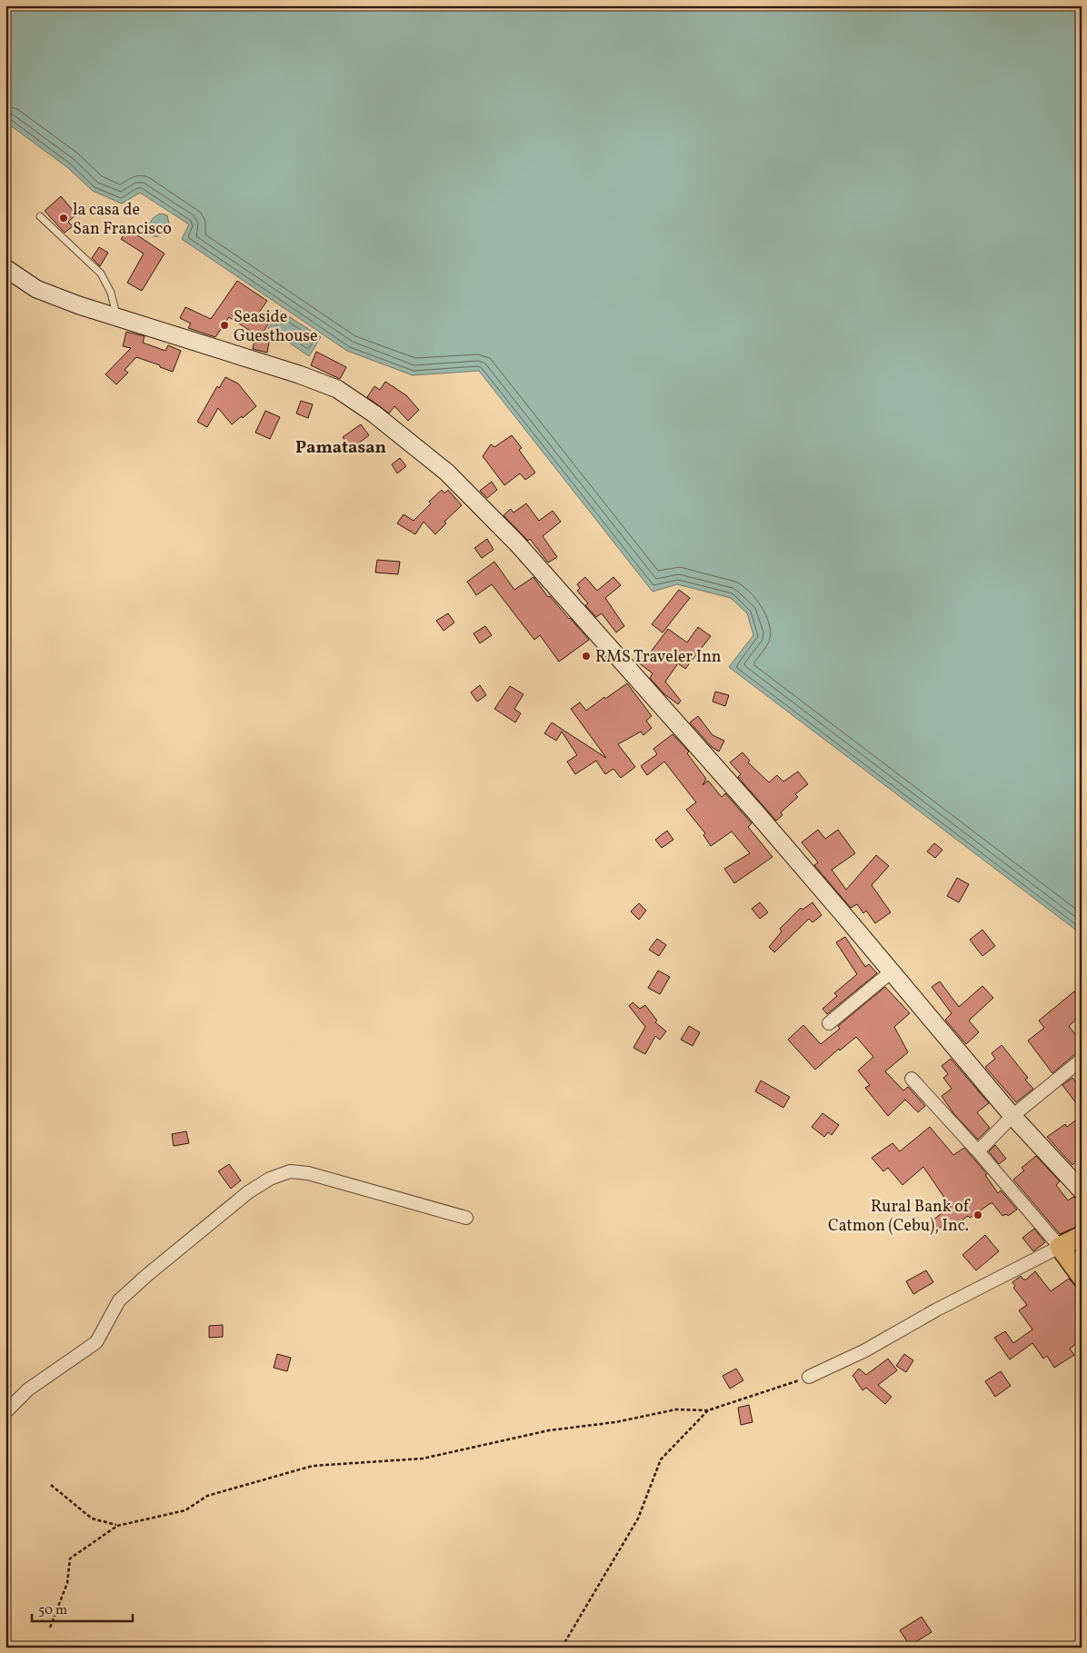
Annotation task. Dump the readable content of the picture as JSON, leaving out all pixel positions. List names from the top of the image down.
{
  "districts": ["Pamatasan"],
  "places": [
    "la casa de San Francisco",
    "Seaside Guesthouse",
    "RMS Traveler Inn",
    "Rural Bank of Catmon (Cebu), Inc."
  ],
  "scale_bar": "50 m"
}
